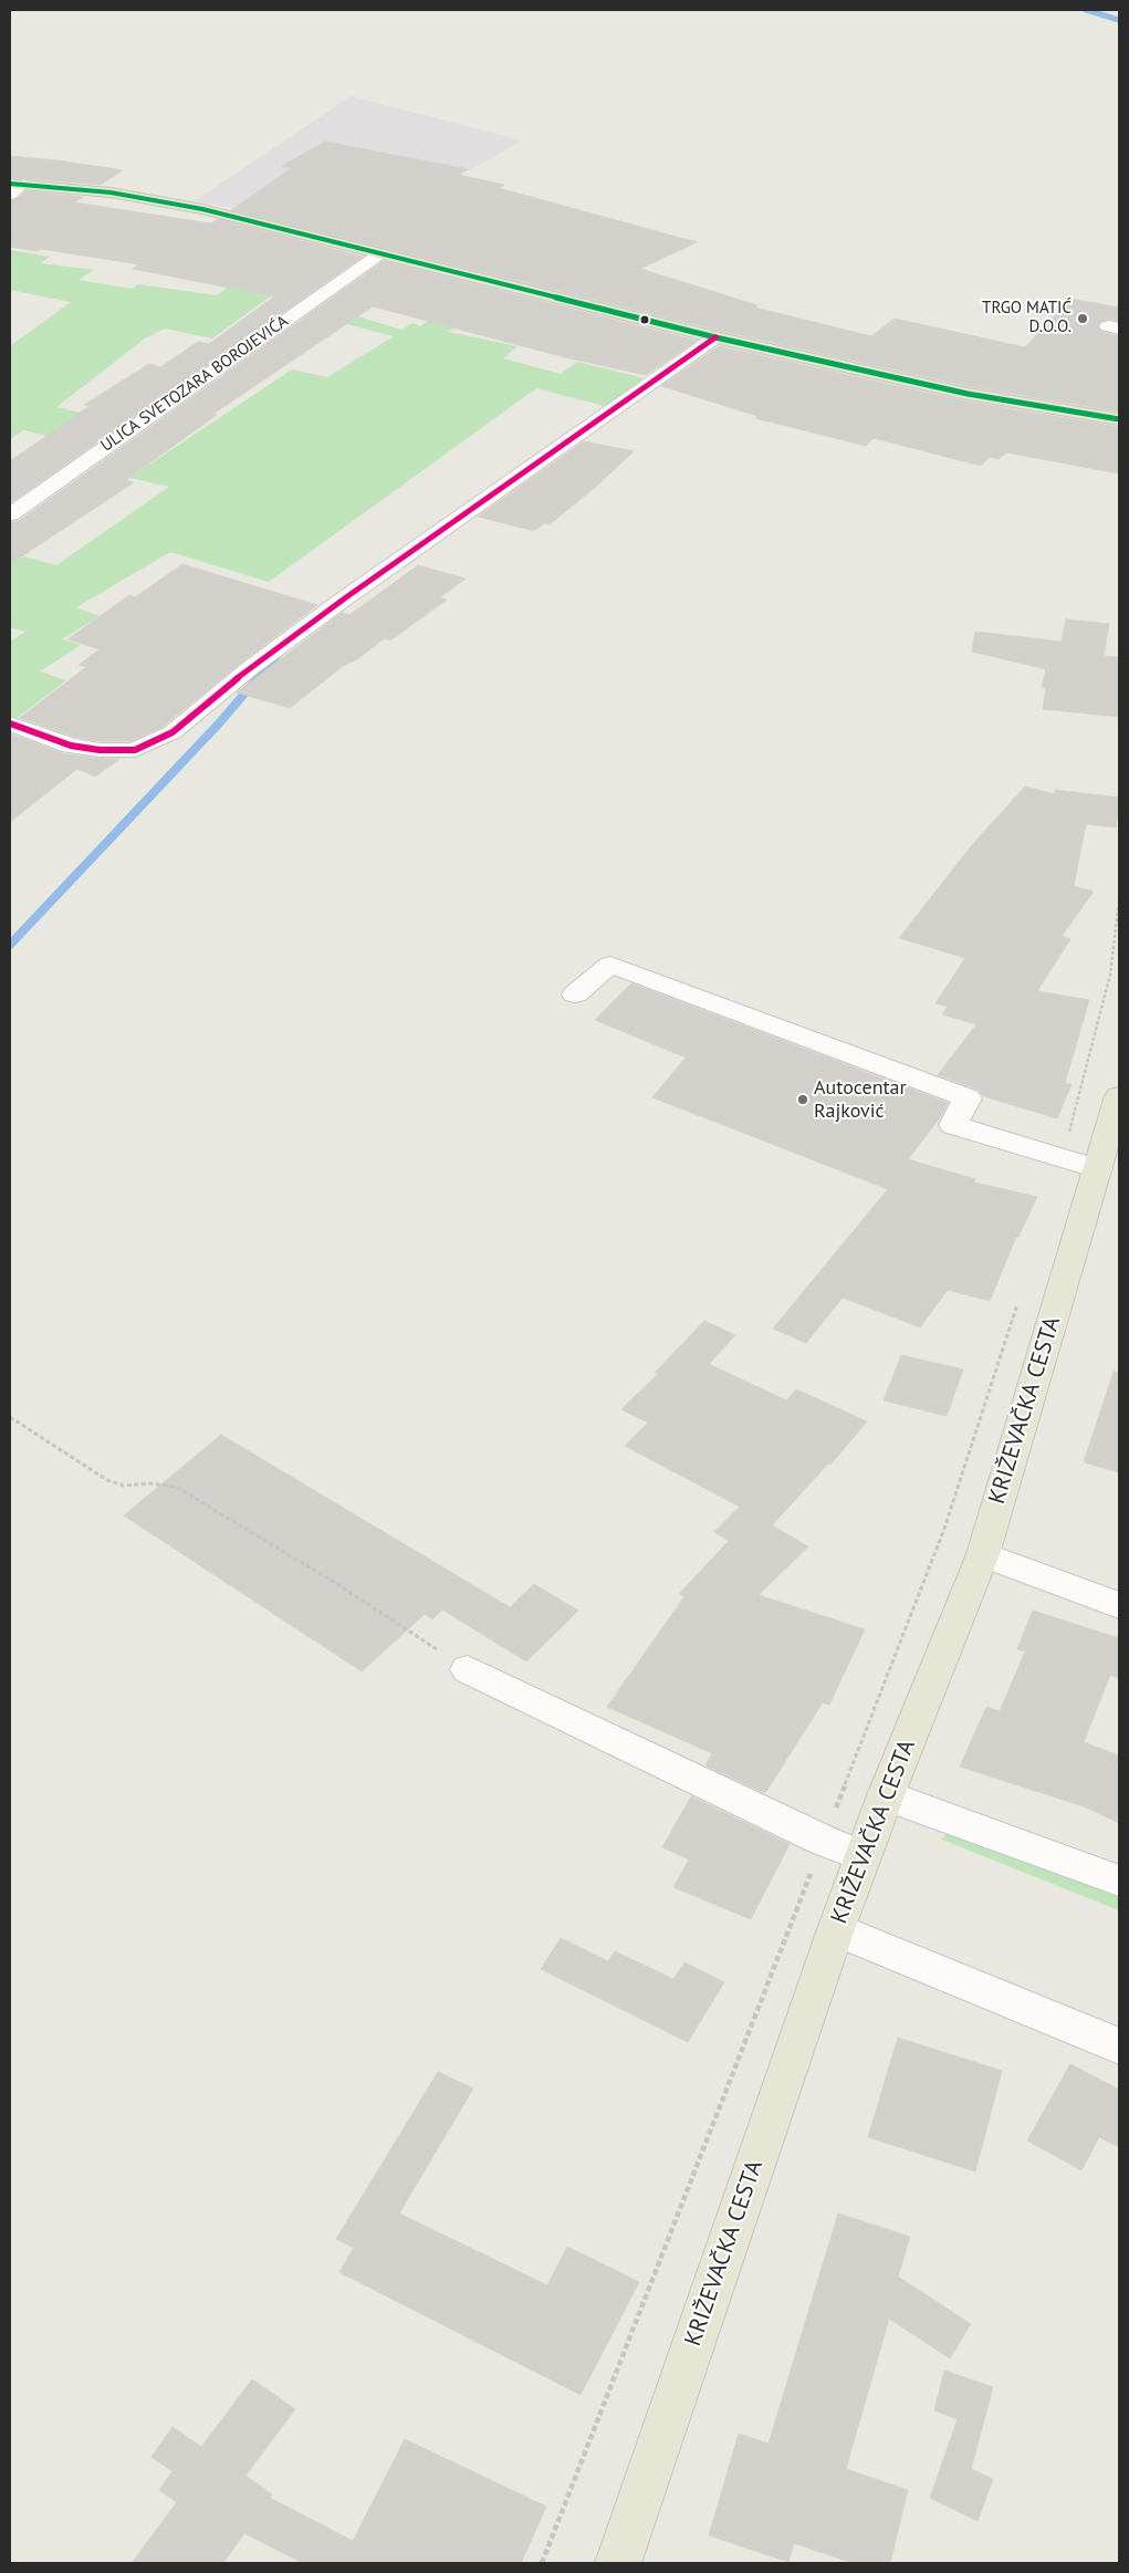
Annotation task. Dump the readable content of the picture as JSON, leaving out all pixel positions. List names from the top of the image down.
{
  "streets": {
    "main road": ["KRIŽEVAČKA CESTA"],
    "street": ["ULICA SVETOZARA BOROJEVIĆA"]
  },
  "places": ["TRGO MATIĆ D.O.O.", "Autocentar Rajković"]
}
